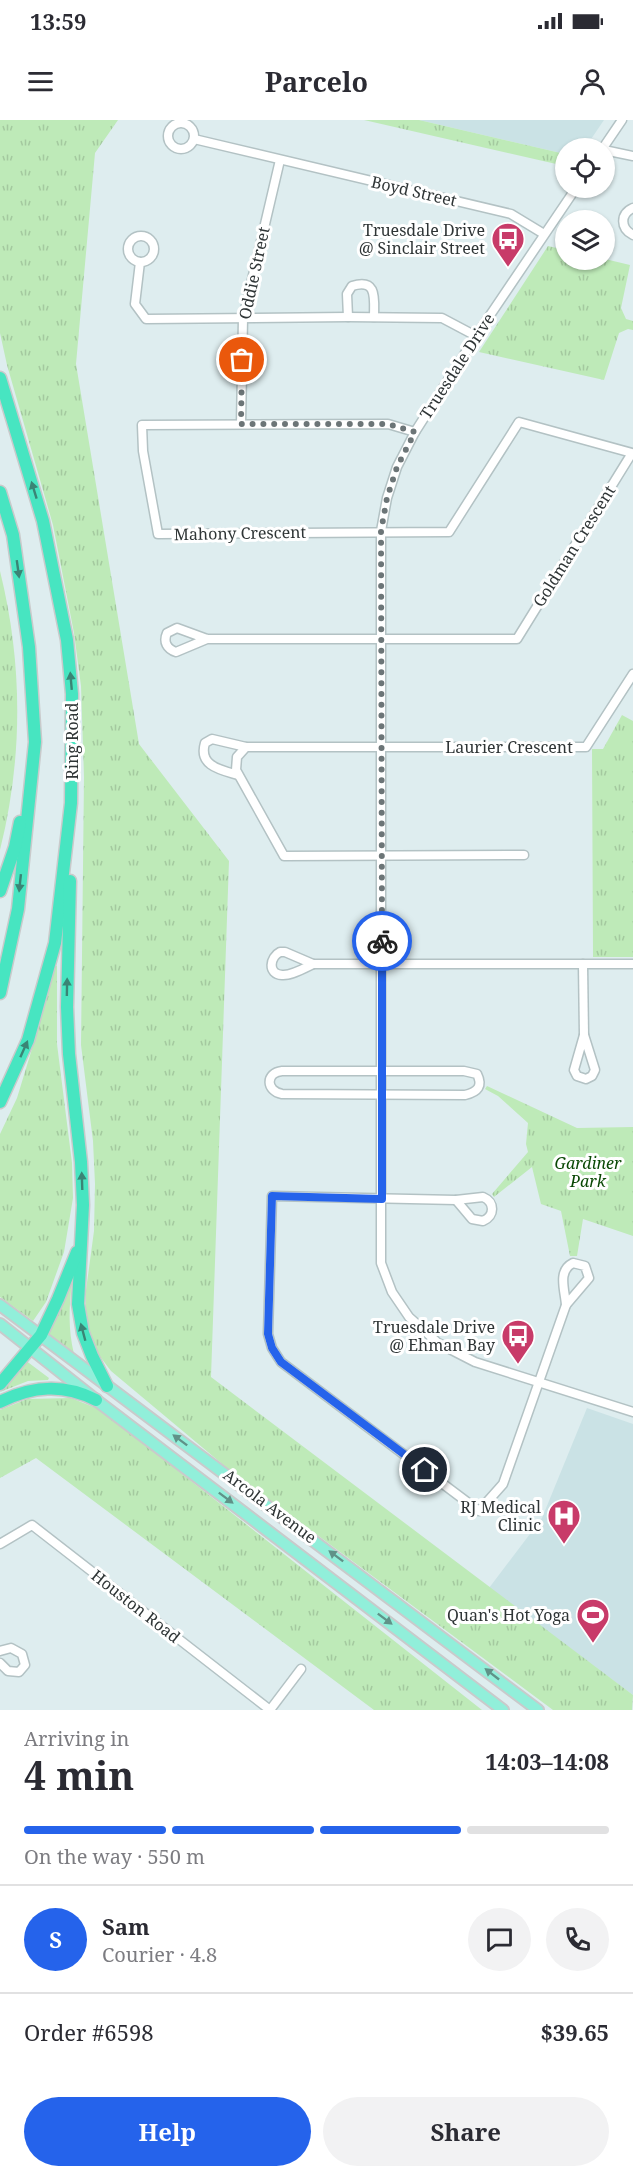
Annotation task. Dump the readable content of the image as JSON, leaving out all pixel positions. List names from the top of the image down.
{
  "streets": {
    "highway": ["Ring Road"],
    "main road": ["Arcola Avenue"],
    "street": [
      "Boyd Street",
      "Oddie Street",
      "Truesdale Drive",
      "Mahony Crescent",
      "Goldman Crescent",
      "Laurier Crescent",
      "Houston Road"
    ]
  },
  "crossings": [
    ["Boyd Street", "Oddie Street"],
    ["Boyd Street", "Truesdale Drive"],
    ["Oddie Street", "Mahony Crescent"],
    ["Truesdale Drive", "Mahony Crescent"],
    ["Truesdale Drive", "Goldman Crescent"],
    ["Truesdale Drive", "Laurier Crescent"],
    ["Mahony Crescent", "Goldman Crescent"]
  ],
  "parks": ["Gardiner Park"],
  "places": {
    "bus stop": ["Truesdale Drive @ Sinclair Street", "Truesdale Drive @ Ehman Bay"],
    "hospital": ["RJ Medical Clinic"],
    "sports": ["Quan's Hot Yoga"]
  },
  "page": {
    "status": "13:59",
    "header": "Parcelo",
    "heading": ["4 min", "Arriving in", "14:03–14:08"],
    "panel": [
      "Sam",
      "Courier · 4.8",
      "Order #6598",
      "$39.65"
    ],
    "bar": "On the way · 550 m",
    "round": "S",
    "buttons": ["Help", "Share"]
  }
}
